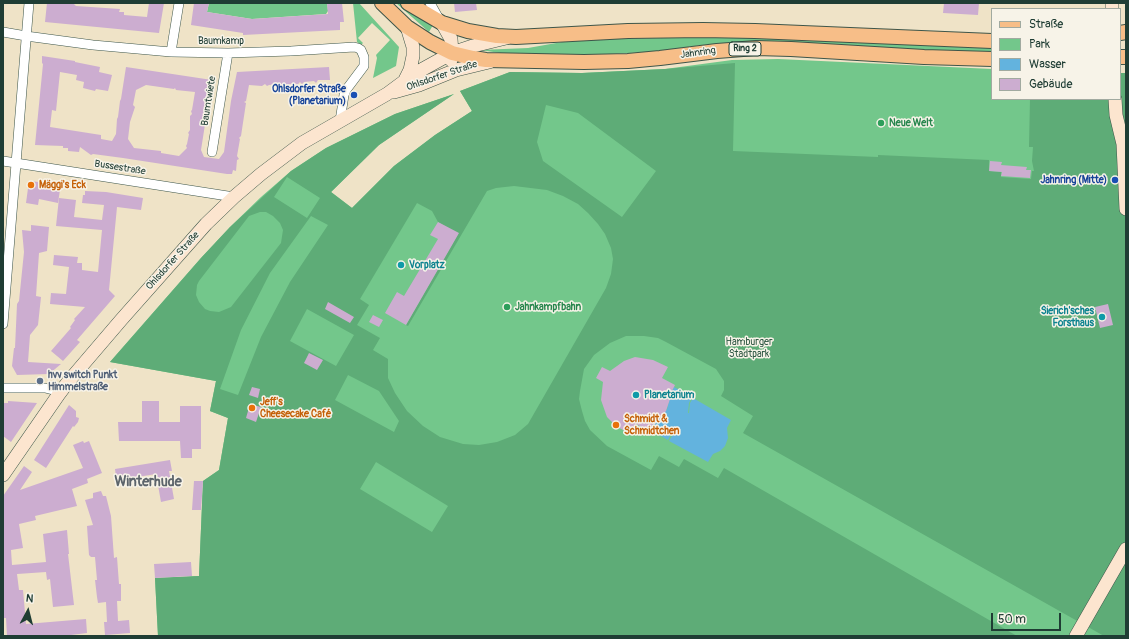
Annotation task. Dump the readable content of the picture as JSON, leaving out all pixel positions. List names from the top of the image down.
{
  "streets": {
    "main road": ["Ring 2", "Jahnring"],
    "street": [
      "Baumkamp",
      "Ohlsdorfer Straße",
      "Baumtwiete",
      "Bussestraße"
    ]
  },
  "crossings": [
    ["Baumkamp", "Ohlsdorfer Straße"],
    ["Baumkamp", "Baumtwiete"],
    ["Ring 2", "Jahnring"],
    ["Ring 2", "Ohlsdorfer Straße"],
    ["Jahnring", "Ohlsdorfer Straße"],
    ["Ohlsdorfer Straße", "Bussestraße"]
  ],
  "districts": ["Winterhude"],
  "parks": ["Hamburger Stadtpark"],
  "places": [
    "Ohlsdorfer Straße (Planetarium)",
    "Neue Welt",
    "Jahnring (Mitte)",
    "Mäggi's Eck",
    "Vorplatz",
    "Jahnkampfbahn",
    "Sierich'sches Forsthaus",
    "hvv switch Punkt Himmelstraße",
    "Planetarium",
    "Jeff's Cheesecake Café",
    "Schmidt & Schmidtchen"
  ],
  "legend": [
    "Straße",
    "Park",
    "Wasser",
    "Gebäude"
  ],
  "scale_bar": "50 m",
  "north": "top"
}
